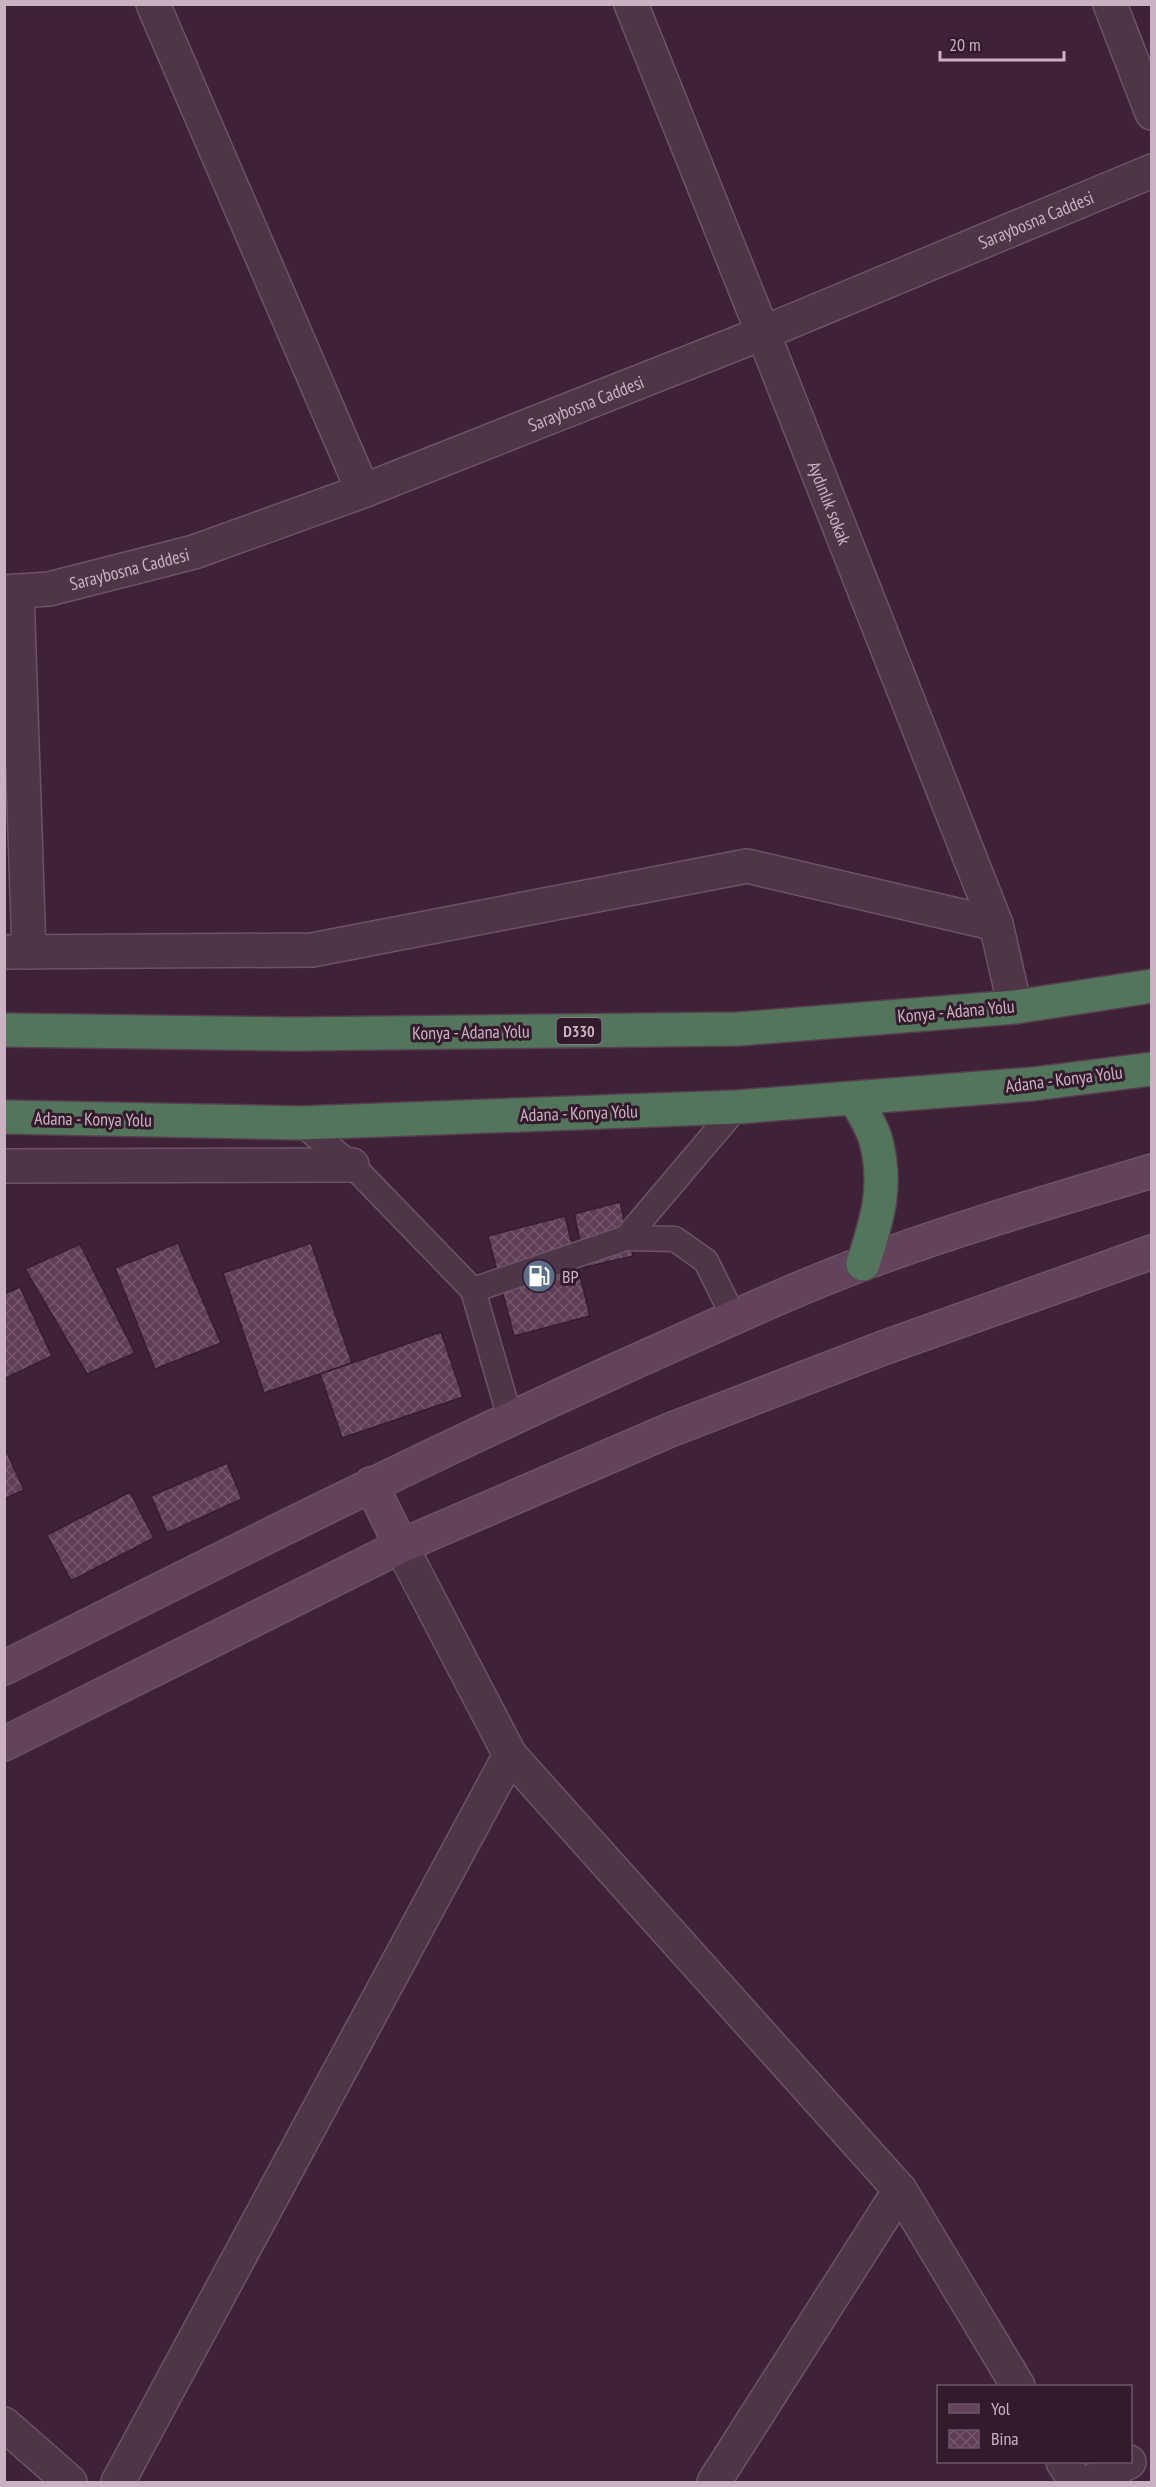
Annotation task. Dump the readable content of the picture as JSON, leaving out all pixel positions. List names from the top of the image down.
{
  "streets": {
    "highway": ["Konya - Adana Yolu", "D330", "Adana - Konya Yolu"],
    "street": ["Saraybosna Caddesi", "Aydınlık sokak"]
  },
  "crossings": [
    ["Saraybosna Caddesi", "Aydınlık sokak"],
    ["Aydınlık sokak", "Konya - Adana Yolu"]
  ],
  "places": {
    "fuel station": ["BP"]
  },
  "legend": ["Yol", "Bina"],
  "scale_bar": "20 m"
}
